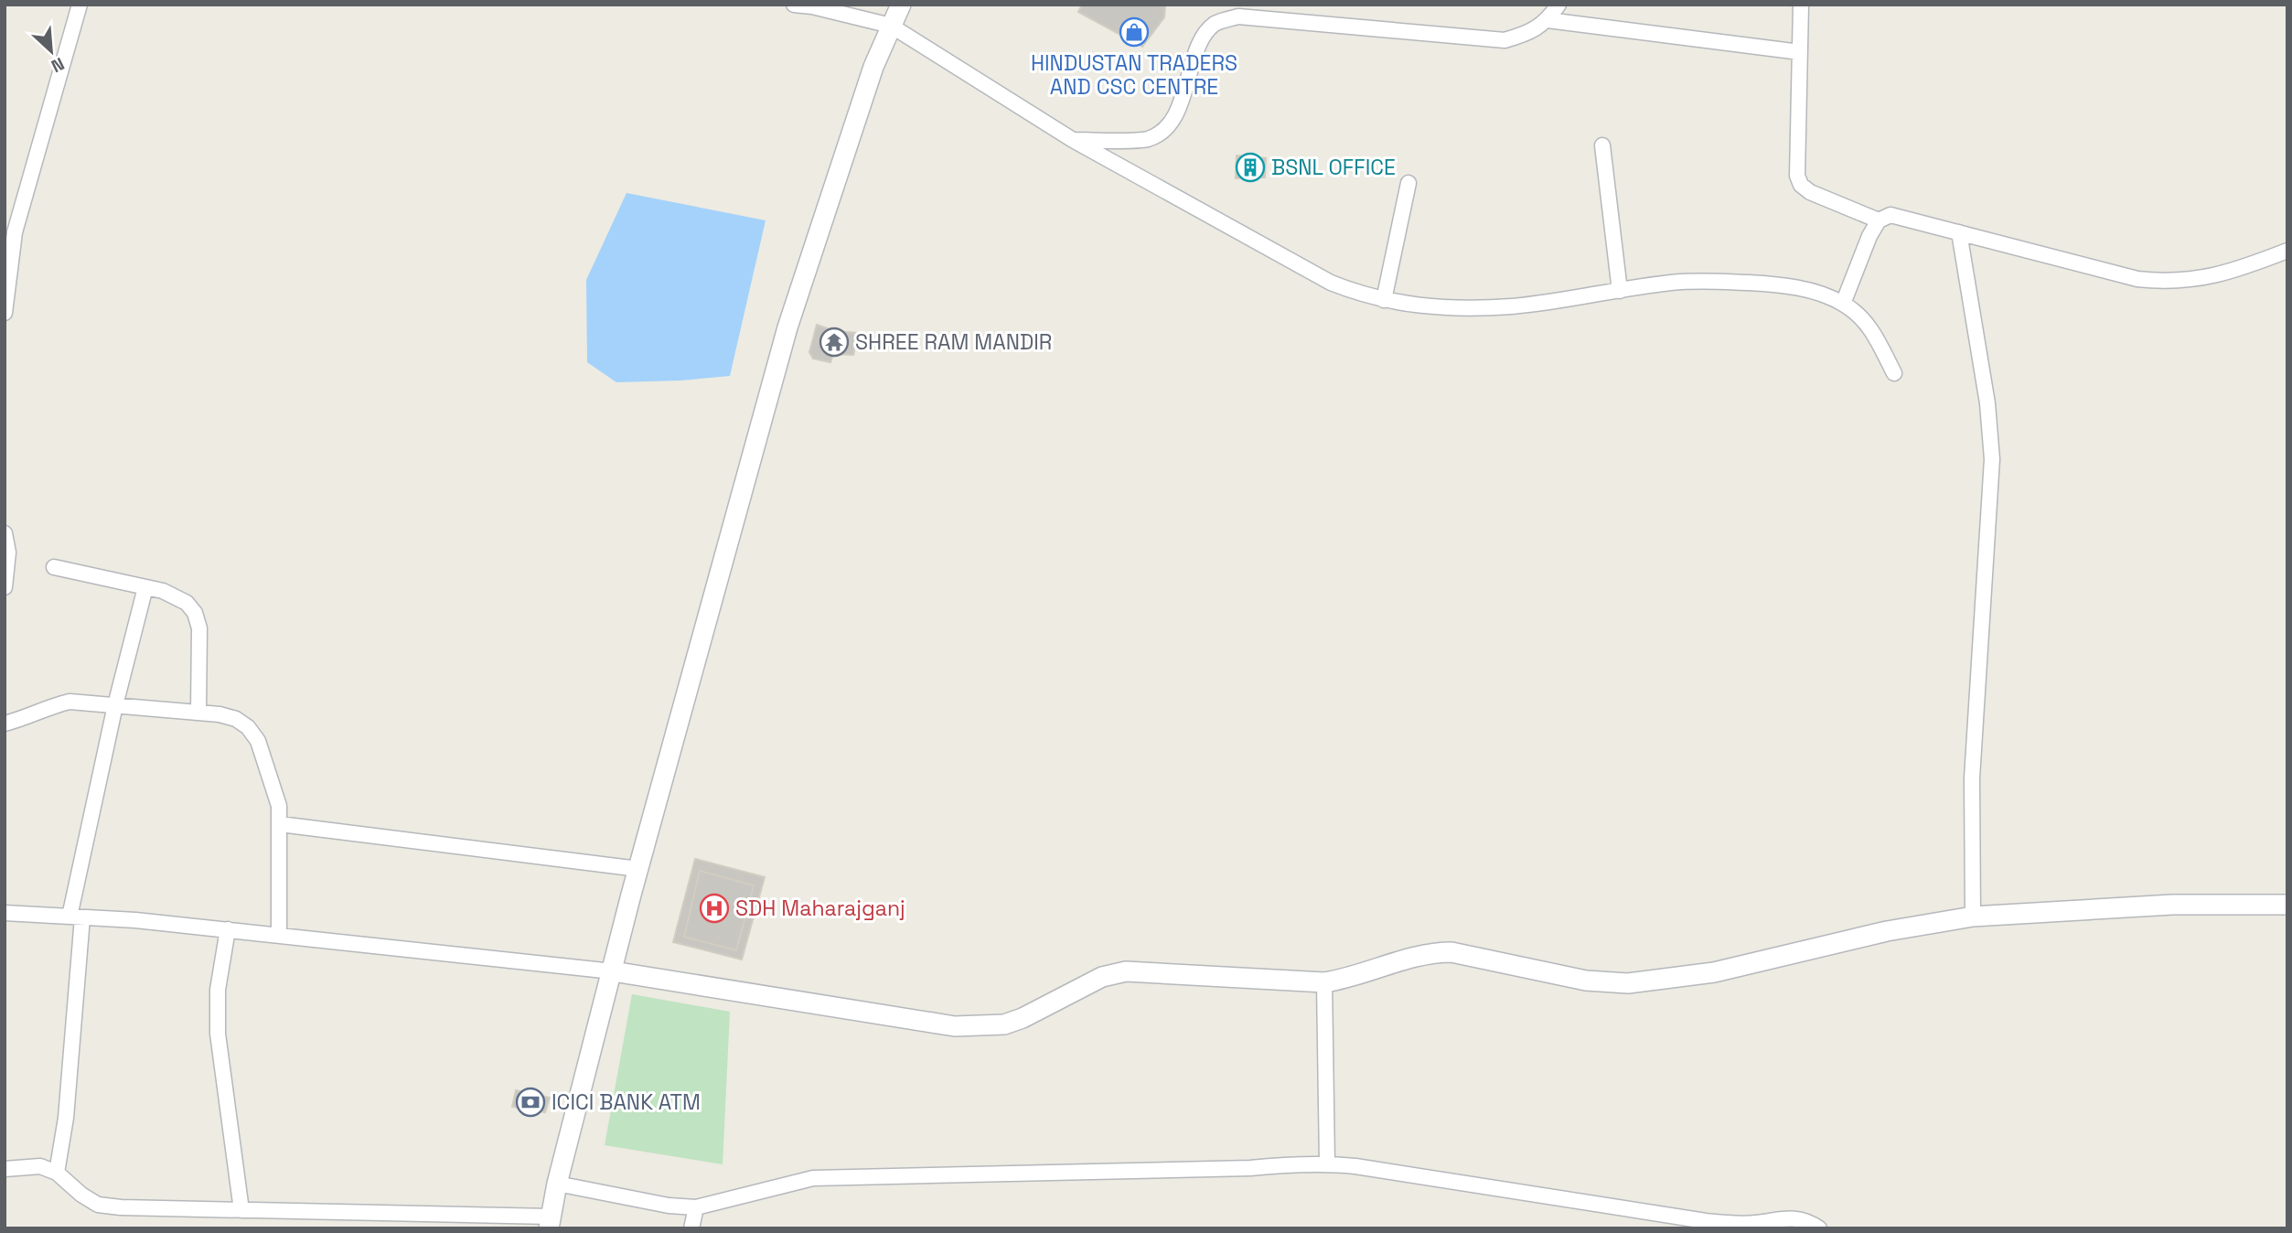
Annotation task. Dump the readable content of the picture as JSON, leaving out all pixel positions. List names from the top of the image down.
{
  "places": {
    "shop": ["HINDUSTAN TRADERS AND CSC CENTRE"],
    "building": ["BSNL OFFICE"],
    "temple": ["SHREE RAM MANDIR"],
    "hospital": ["SDH Maharajganj"],
    "bank": ["ICICI BANK ATM"]
  },
  "north": "bottom right"
}
